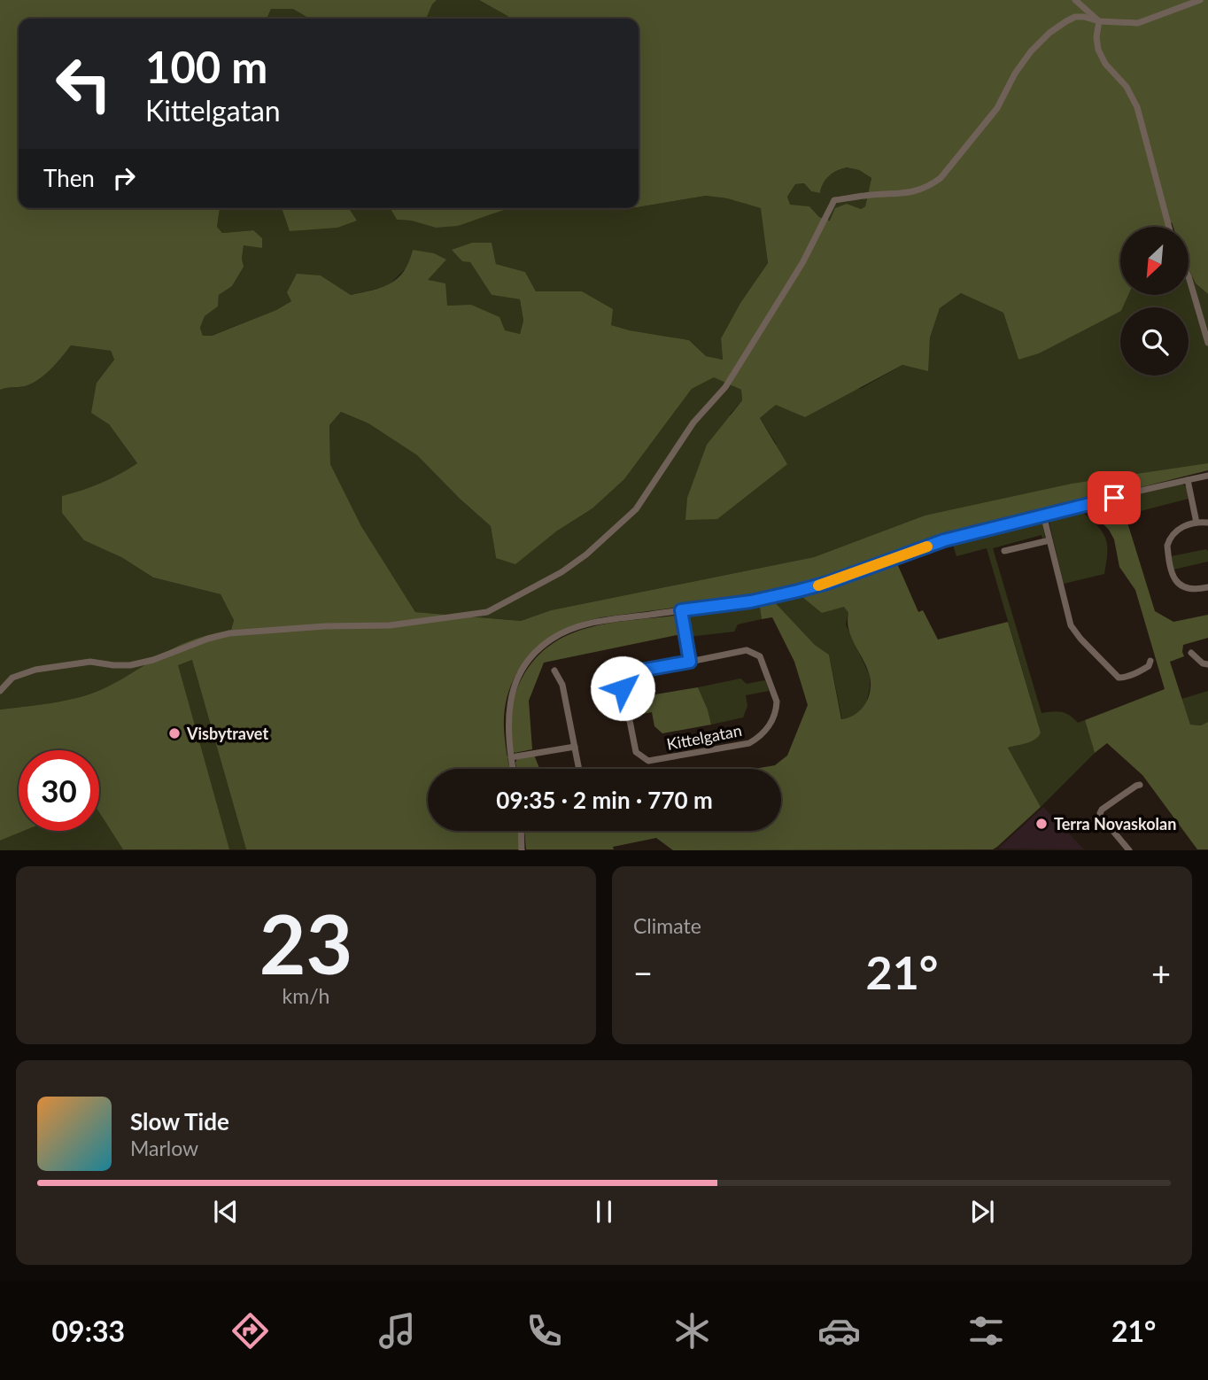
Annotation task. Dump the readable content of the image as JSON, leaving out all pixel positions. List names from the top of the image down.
{
  "streets": {
    "street": ["Kittelgatan"]
  },
  "places": ["Visbytravet", "Terra Novaskolan"],
  "north": "bottom left",
  "page": {
    "turn": ["100 m", "Kittelgatan"],
    "then": "Then",
    "limit": "30",
    "trip": "09:35 · 2 min · 770 m",
    "tile": [
      ["23", "km/h"],
      "Climate"
    ],
    "heat": ["−", "21°", "+"],
    "song": ["Slow Tide", "Marlow"],
    "tabs": ["09:33", "21°"]
  }
}
